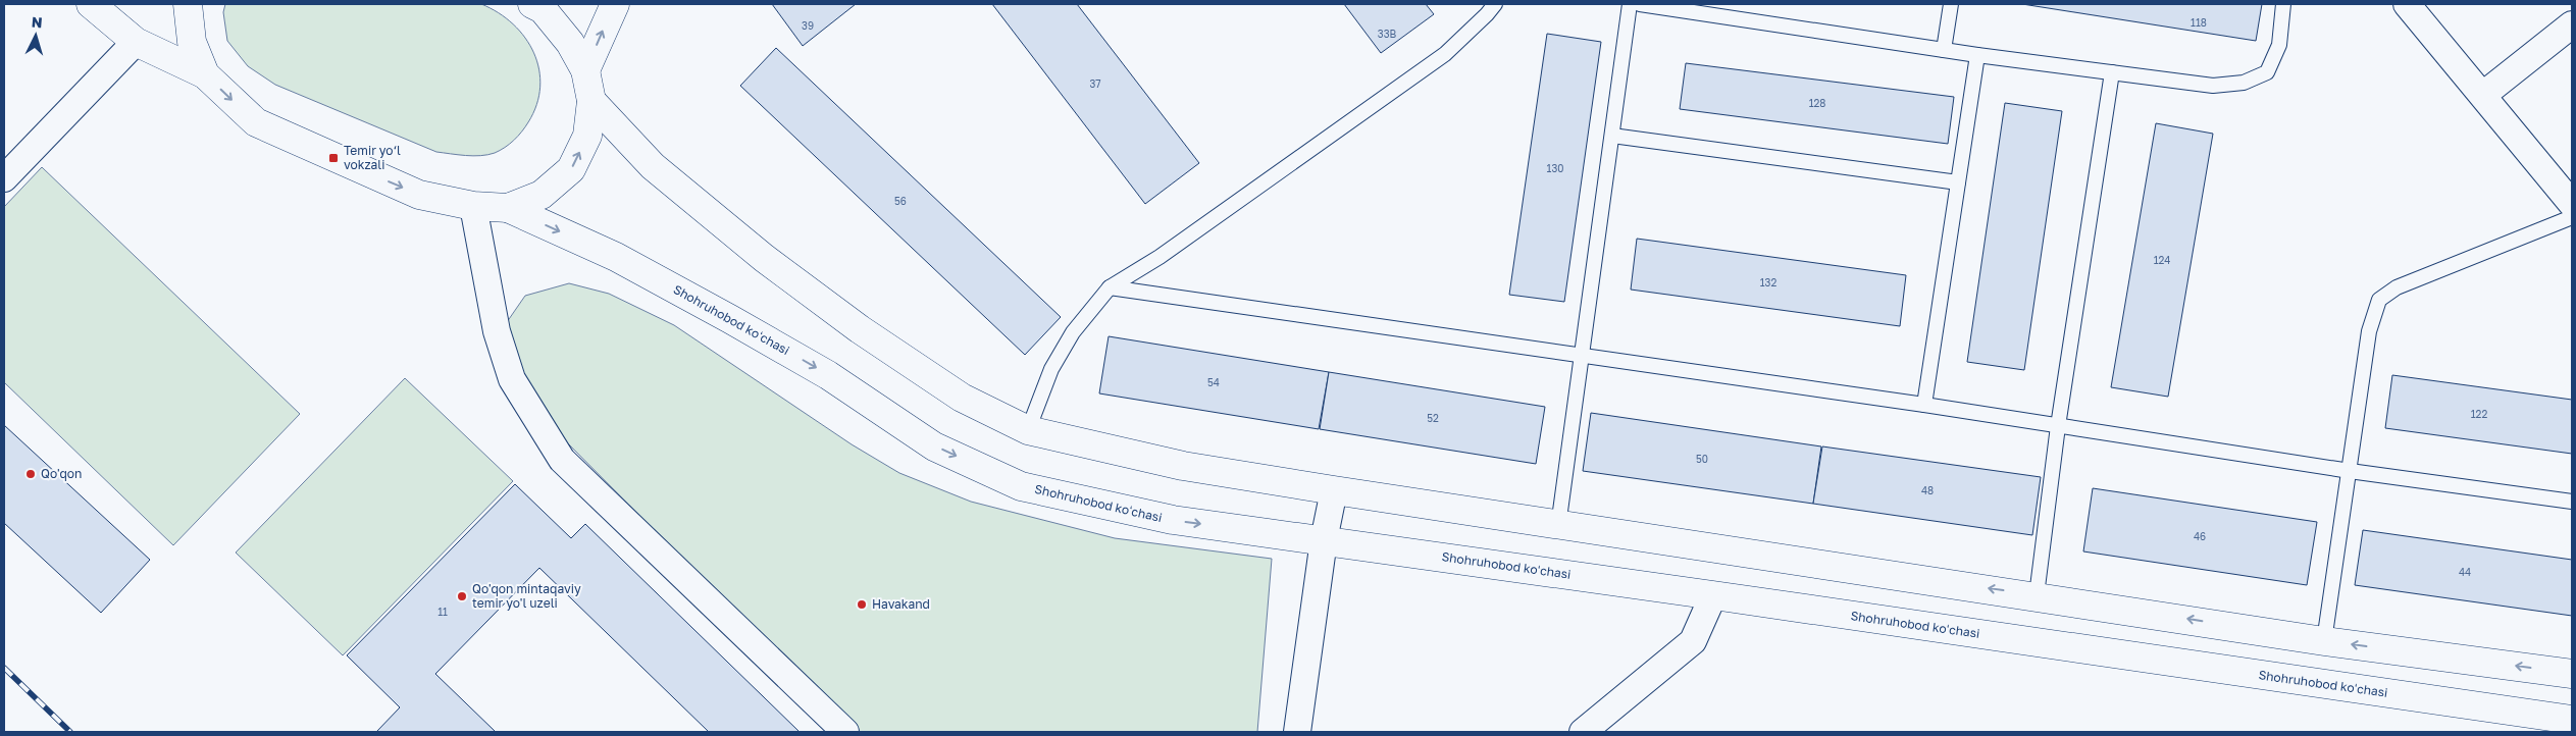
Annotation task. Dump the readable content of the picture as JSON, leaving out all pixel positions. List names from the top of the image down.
{
  "streets": {
    "main road": ["Shohruhobod koʻchasi"]
  },
  "places": {
    "transit": ["Temir yo‘l vokzali"],
    "other": ["Qo'qon", "Qo'qon mintaqaviy temir yo'l uzeli", "Havakand"]
  },
  "house_numbers": [
    "118",
    "39",
    "33B",
    "37",
    "128",
    "130",
    "56",
    "124",
    "132",
    "54",
    "122",
    "52",
    "50",
    "48",
    "46",
    "44",
    "11"
  ],
  "north": "top"
}
